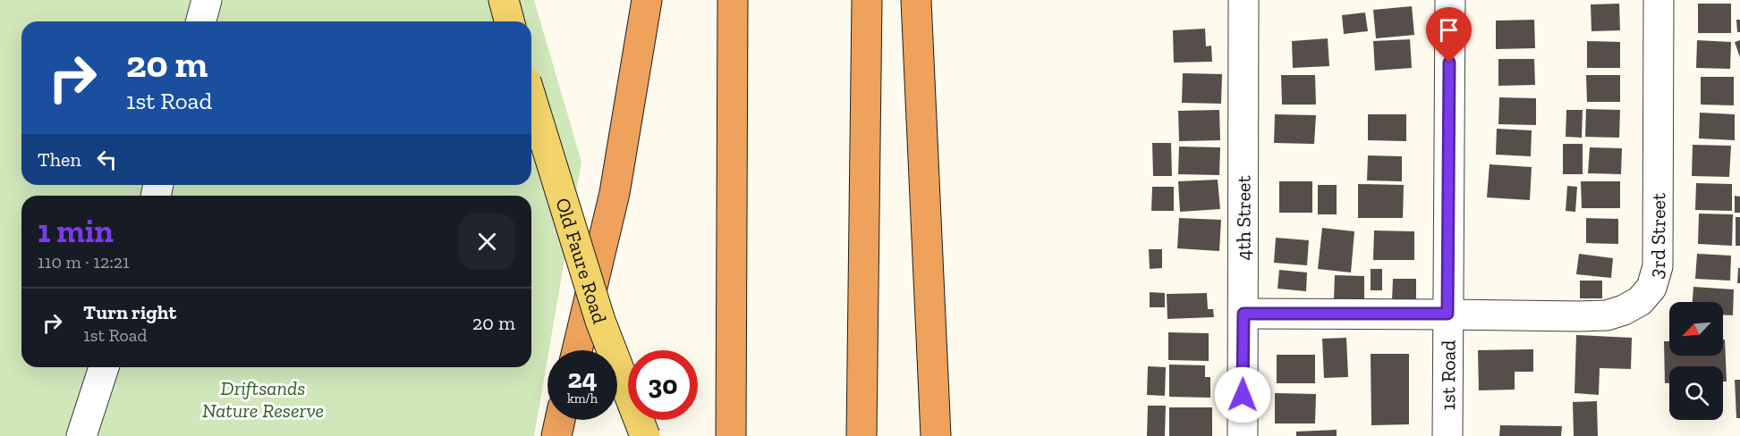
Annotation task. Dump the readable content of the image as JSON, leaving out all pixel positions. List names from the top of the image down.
{
  "streets": {
    "main road": ["Old Faure Road"],
    "street": ["4th Street", "3rd Street", "1st Road"]
  },
  "crossings": [
    ["4th Street", "1st Road"],
    ["3rd Street", "1st Road"]
  ],
  "parks": ["Driftsands Nature Reserve"],
  "north": "bottom left",
  "page": {
    "turn": ["20 m", "1st Road"],
    "then": "Then",
    "heading": ["1 min", "110 m · 12:21"],
    "list": [
      {
        "name": "Turn right",
        "note": "1st Road",
        "value": "20 m"
      }
    ],
    "speed": "24 km/h",
    "limit": "30"
  }
}
